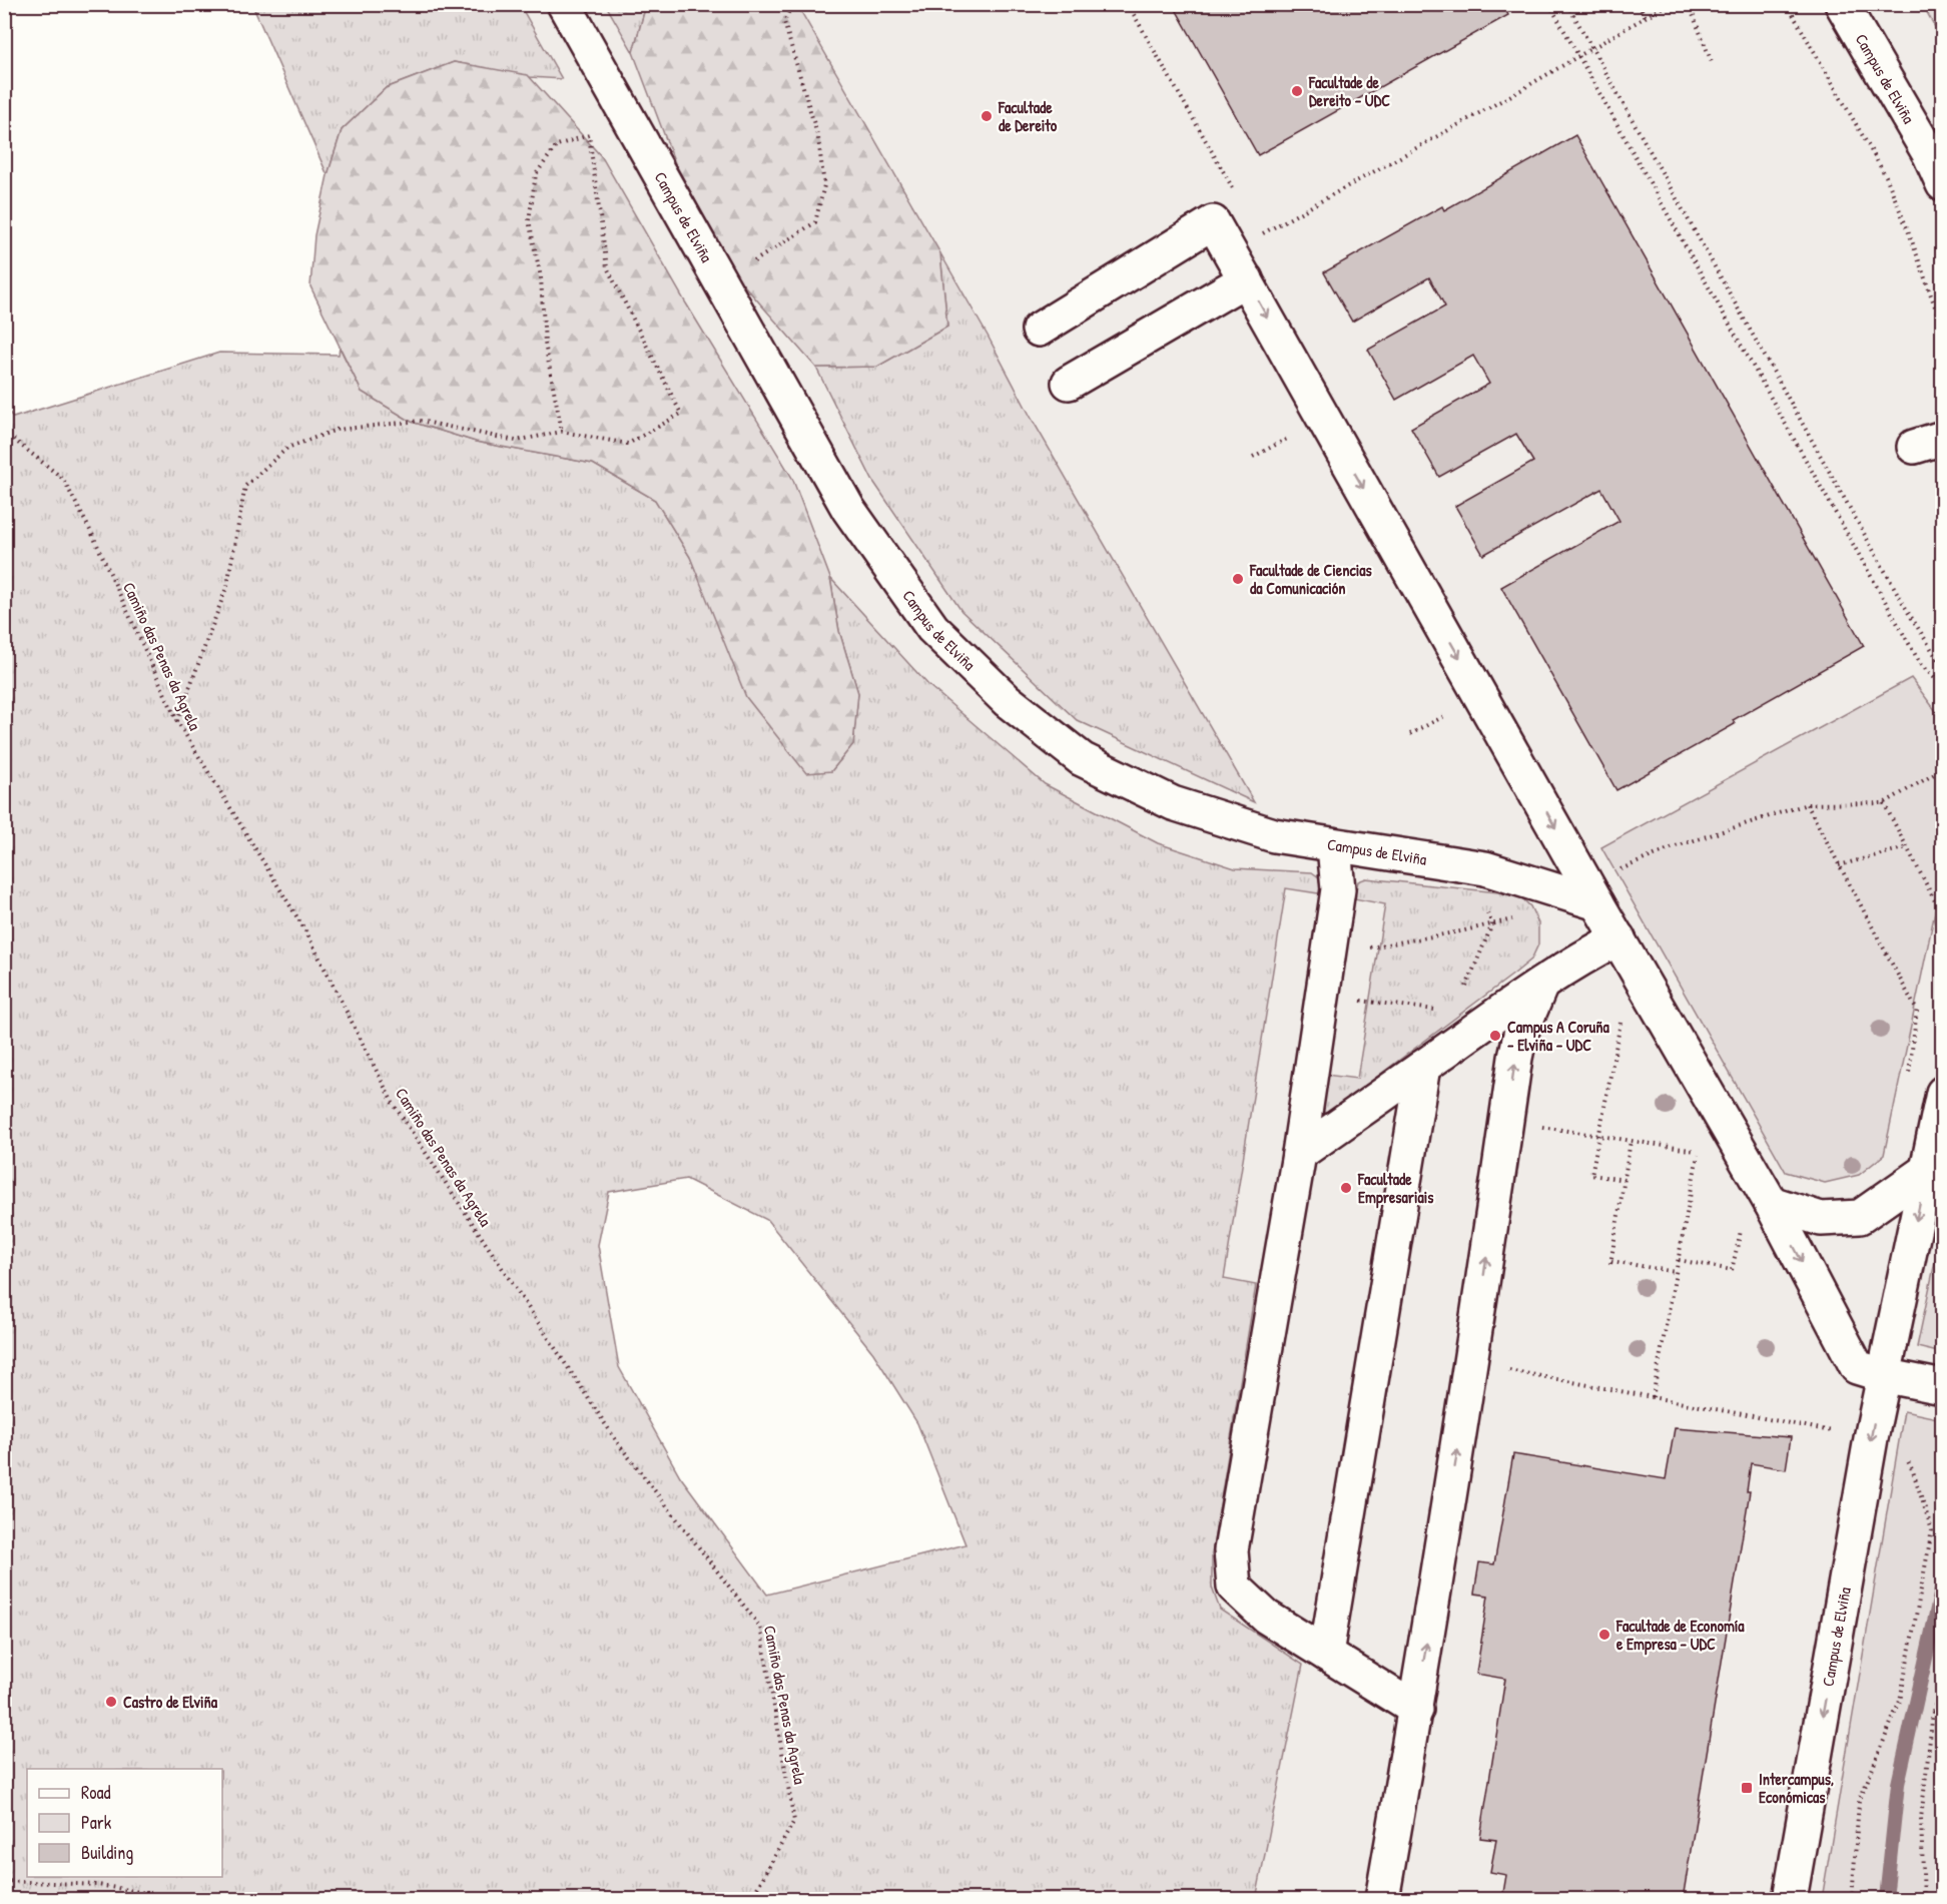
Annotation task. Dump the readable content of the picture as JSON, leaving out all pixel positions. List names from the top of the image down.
{
  "streets": {
    "street": ["Campus de Elviña"],
    "path": ["Camiño das Penas da Agrela"]
  },
  "places": {
    "other": [
      "Facultade de Dereito - UDC",
      "Facultade de Dereito",
      "Facultade de Ciencias da Comunicación",
      "Campus A Coruña - Elviña - UDC",
      "Facultade Empresariais",
      "Facultade de Economía e Empresa - UDC",
      "Castro de Elviña"
    ],
    "transit": ["Intercampus, Económicas"]
  },
  "legend": ["Road", "Park", "Building"]
}
